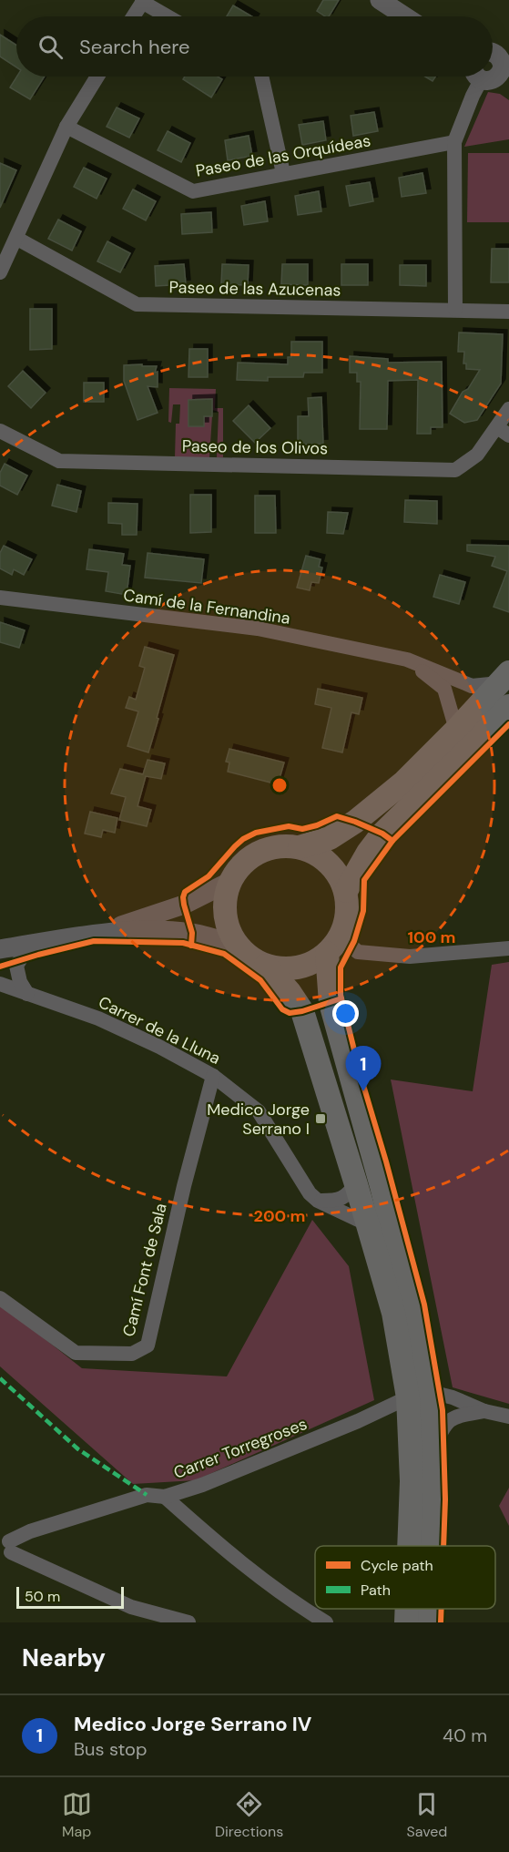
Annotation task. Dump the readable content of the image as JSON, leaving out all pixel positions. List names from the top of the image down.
{
  "streets": {
    "street": [
      "Paseo de las Orquídeas",
      "Paseo de las Azucenas",
      "Paseo de los Olivos",
      "Camí de la Fernandina",
      "Carrer de la Lluna",
      "Camí Font de Sala",
      "Carrer Torregroses"
    ]
  },
  "crossings": [
    ["Carrer de la Lluna", "Camí Font de Sala"]
  ],
  "places": {
    "transit": ["Medico Jorge Serrano I"]
  },
  "legend": ["Cycle path", "Path"],
  "scale_bar": "50 m",
  "page": {
    "search": "Search here",
    "pins": "1",
    "scale": "50 m",
    "heading": "Nearby",
    "list": [
      {
        "mark": "1",
        "name": "Medico Jorge Serrano IV",
        "note": "Bus stop",
        "value": "40 m"
      }
    ],
    "nav": ["Map", "Directions", "Saved"]
  },
  "rings": ["100 m", "200 m"]
}
